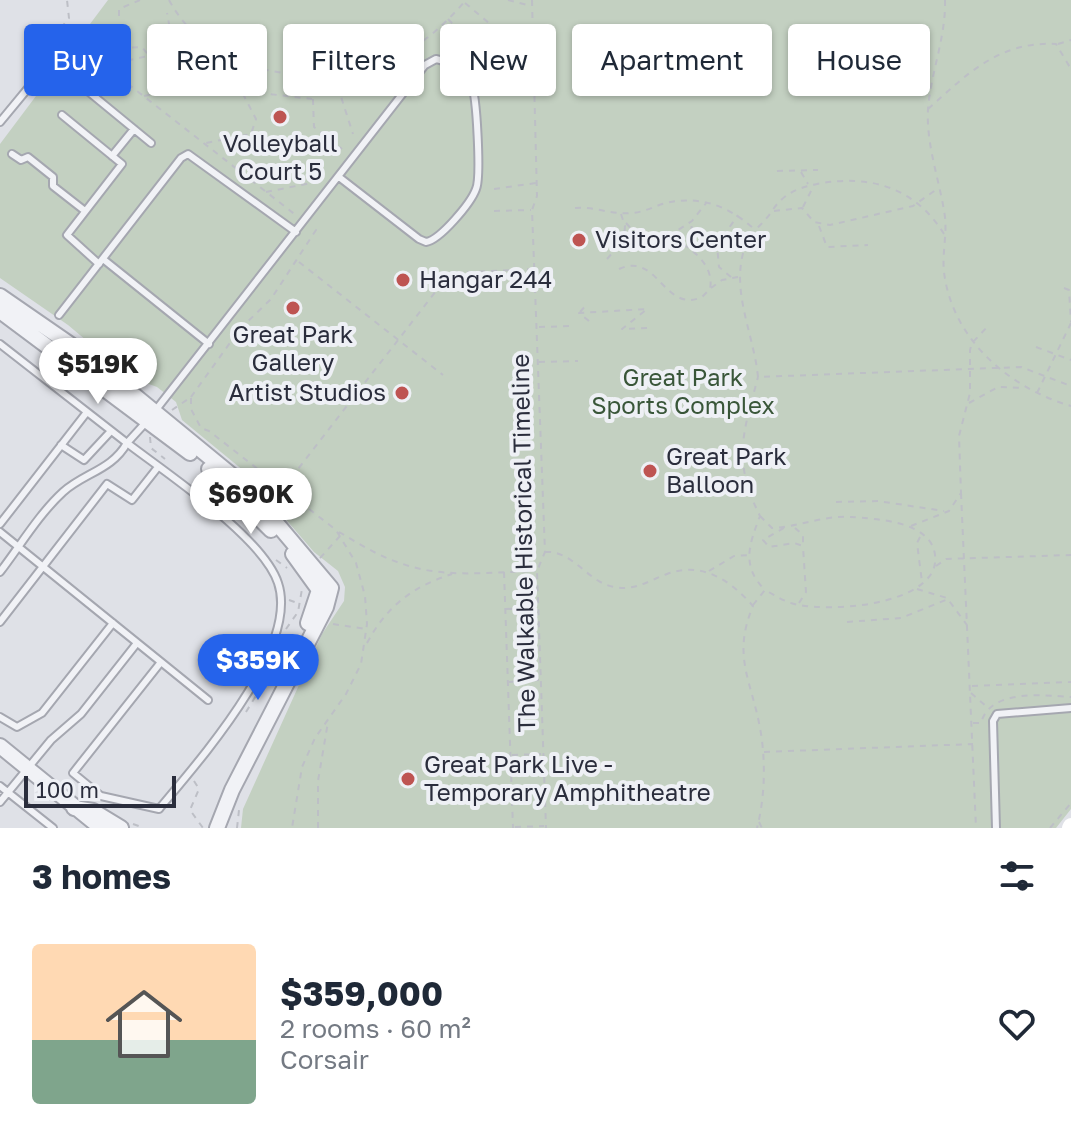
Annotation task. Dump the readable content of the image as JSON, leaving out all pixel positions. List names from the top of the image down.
{
  "streets": {
    "path": ["The Walkable Historical Timeline"]
  },
  "parks": ["Great Park Sports Complex"],
  "places": [
    "Volleyball Court 5",
    "Visitors Center",
    "Hangar 244",
    "Great Park Gallery",
    "Artist Studios",
    "Great Park Balloon",
    "Great Park Live - Temporary Amphitheatre"
  ],
  "scale_bar": "100 m",
  "page": {
    "chip": [
      "Buy",
      "Rent",
      "Filters",
      "New",
      "Apartment",
      "House"
    ],
    "price": ["$519K", "$690K", "$359K"],
    "scale": "100 m",
    "heading": "3 homes",
    "list": [
      {
        "name": "$359,000",
        "note": "2 rooms · 60 m² · Corsair"
      }
    ]
  }
}
